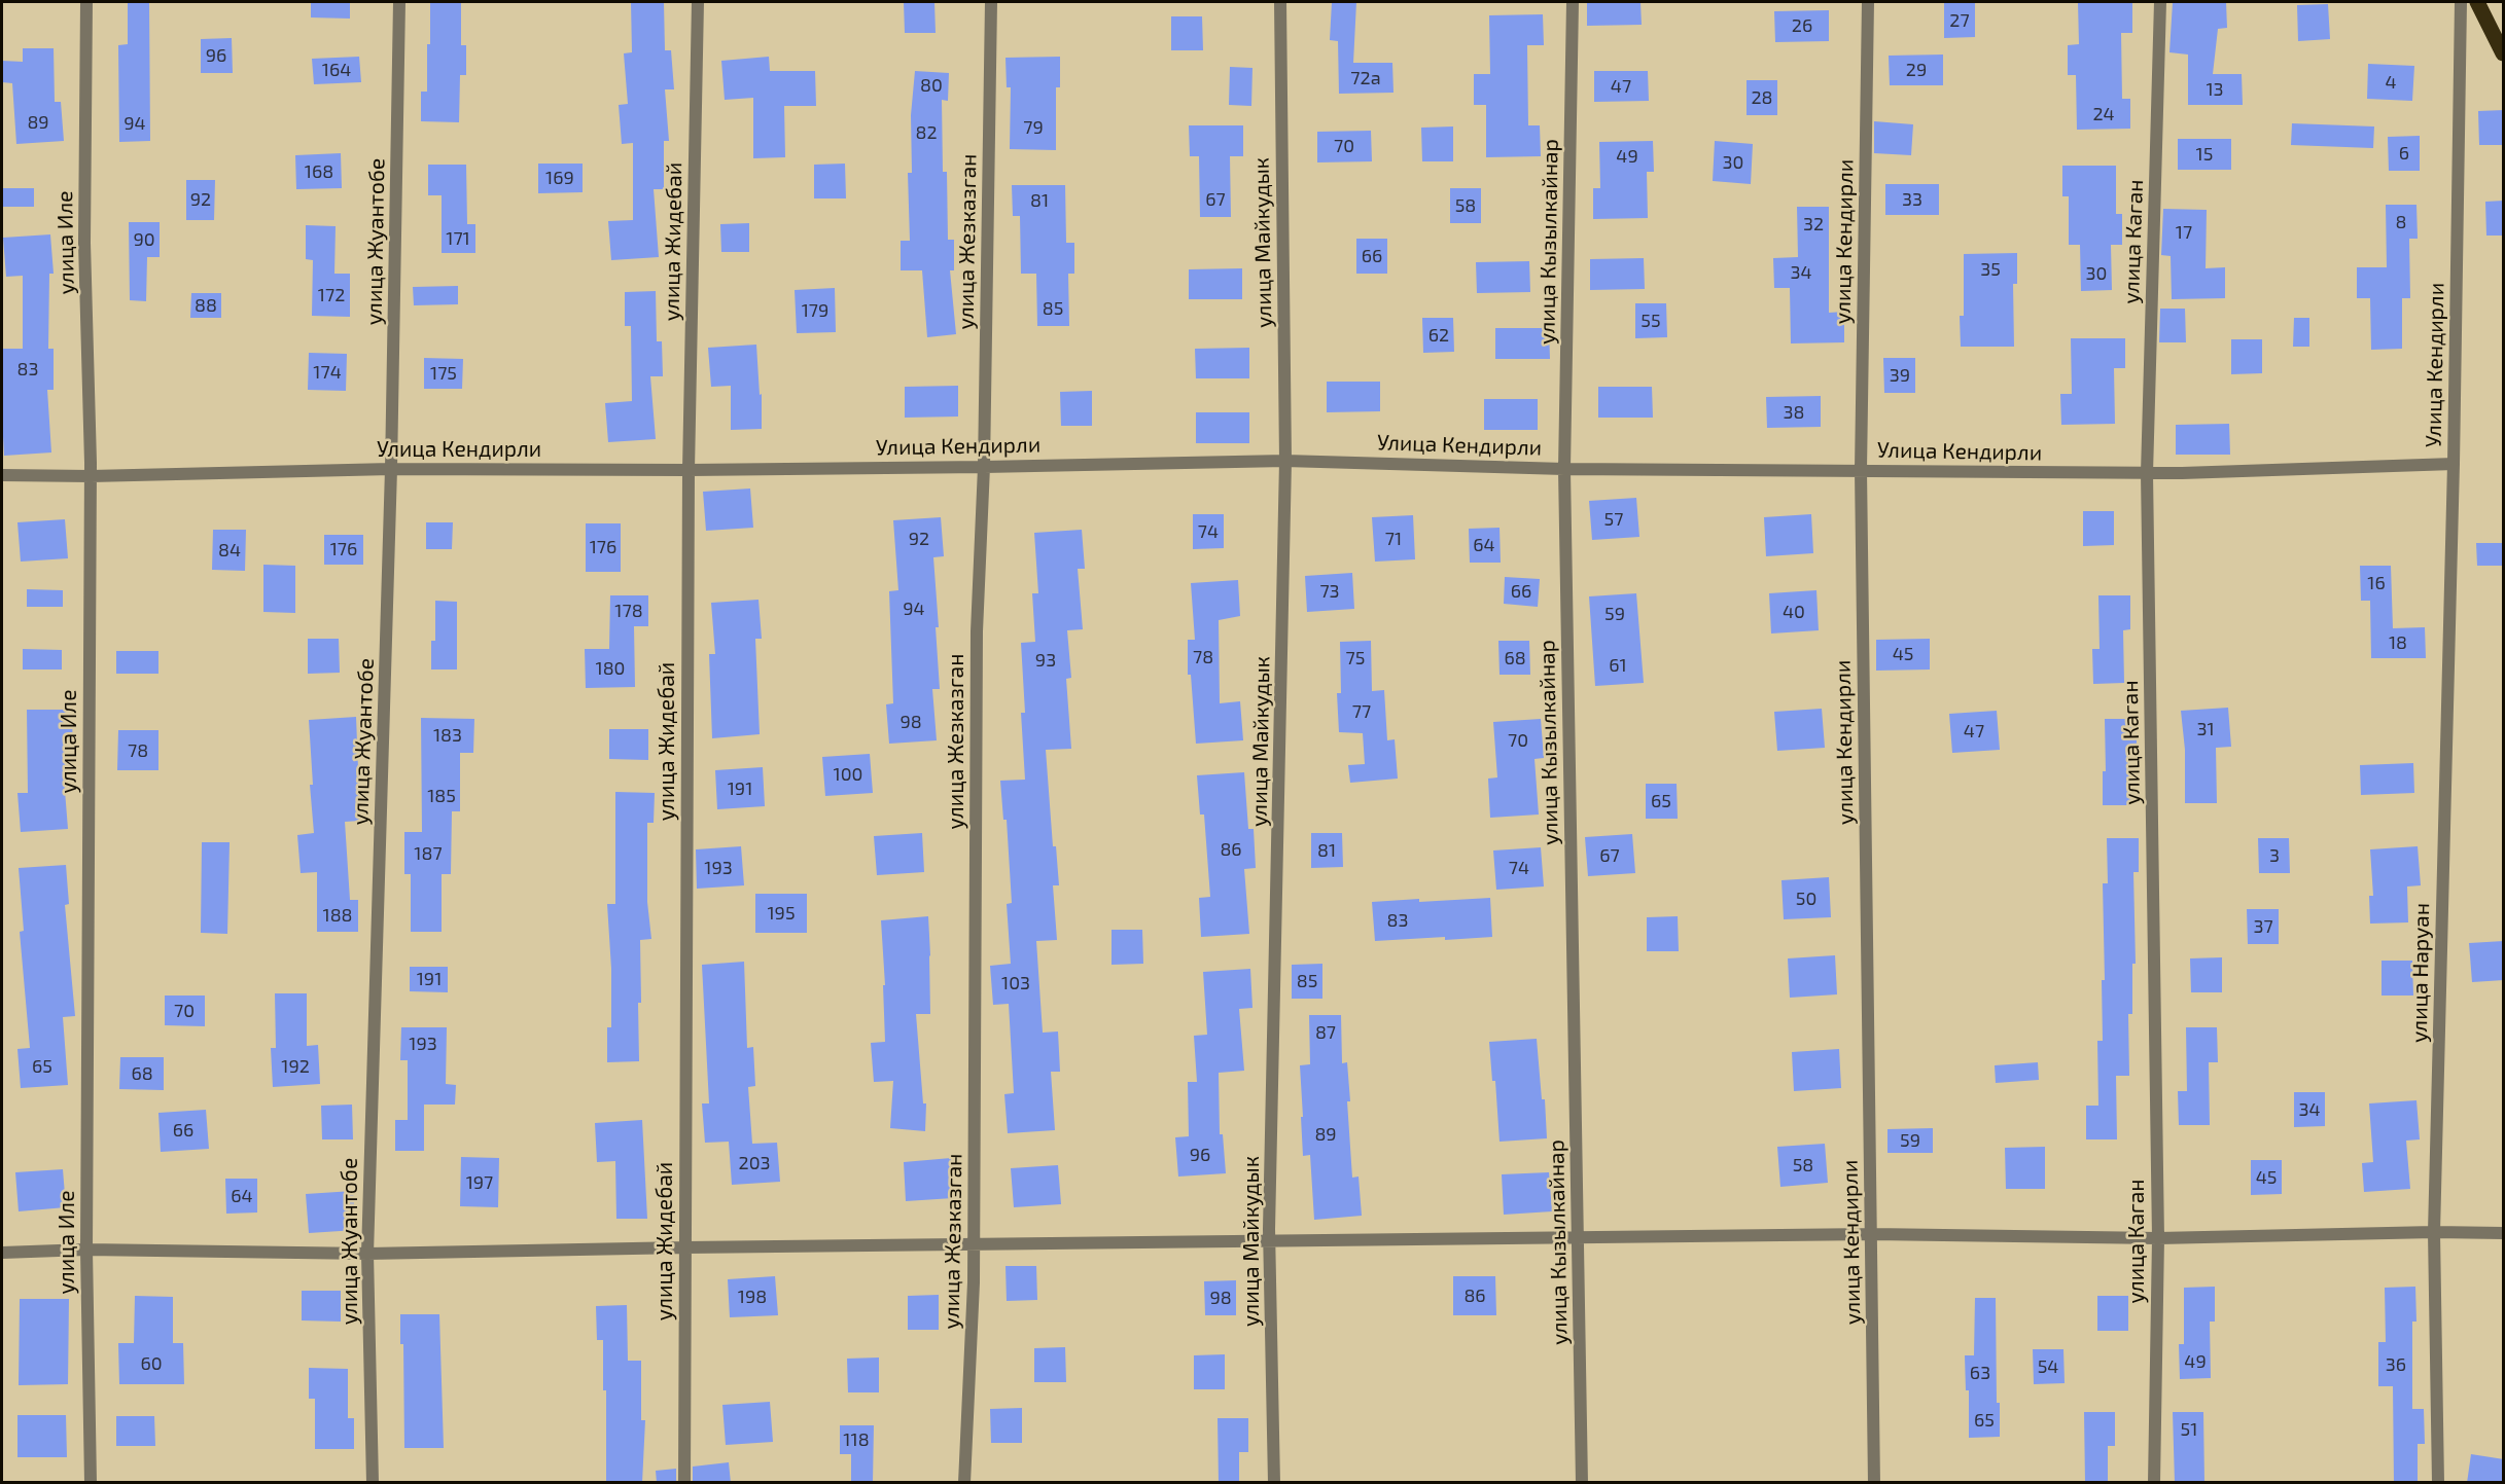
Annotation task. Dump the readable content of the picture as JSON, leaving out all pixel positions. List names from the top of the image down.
{
  "streets": {
    "street": [
      "улица Жуантобе",
      "улица Жидебай",
      "улица Жезказган",
      "улица Кызылкайнар",
      "улица Кендирли",
      "улица Каган",
      "улица Иле",
      "улица Майкудык",
      "Улица Кендирли",
      "улица Наруан"
    ]
  },
  "crossings": [
    ["улица Жуантобе", "Улица Кендирли"],
    ["улица Жидебай", "Улица Кендирли"],
    ["улица Жезказган", "Улица Кендирли"],
    ["улица Кызылкайнар", "Улица Кендирли"],
    ["улица Кендирли", "Улица Кендирли"],
    ["улица Каган", "Улица Кендирли"],
    ["улица Иле", "Улица Кендирли"],
    ["улица Майкудык", "Улица Кендирли"],
    ["Улица Кендирли", "улица Наруан"]
  ],
  "house_numbers": [
    "27",
    "26",
    "96",
    "164",
    "29",
    "72а",
    "4",
    "80",
    "47",
    "13",
    "28",
    "24",
    "89",
    "94",
    "79",
    "82",
    "70",
    "6",
    "15",
    "49",
    "30",
    "168",
    "169",
    "92",
    "67",
    "33",
    "81",
    "58",
    "8",
    "32",
    "17",
    "171",
    "90",
    "66",
    "35",
    "34",
    "30",
    "172",
    "88",
    "85",
    "179",
    "55",
    "62",
    "83",
    "174",
    "175",
    "39",
    "38",
    "57",
    "74",
    "92",
    "71",
    "64",
    "176",
    "176",
    "84",
    "16",
    "73",
    "66",
    "94",
    "178",
    "40",
    "59",
    "18",
    "45",
    "78",
    "75",
    "68",
    "93",
    "61",
    "180",
    "77",
    "98",
    "31",
    "47",
    "183",
    "70",
    "78",
    "100",
    "191",
    "185",
    "65",
    "86",
    "81",
    "187",
    "67",
    "3",
    "193",
    "74",
    "50",
    "195",
    "188",
    "83",
    "37",
    "191",
    "85",
    "103",
    "70",
    "87",
    "193",
    "65",
    "192",
    "68",
    "34",
    "66",
    "89",
    "59",
    "96",
    "203",
    "58",
    "45",
    "197",
    "64",
    "86",
    "198",
    "98",
    "49",
    "60",
    "36",
    "54",
    "63",
    "65",
    "51",
    "118"
  ]
}
